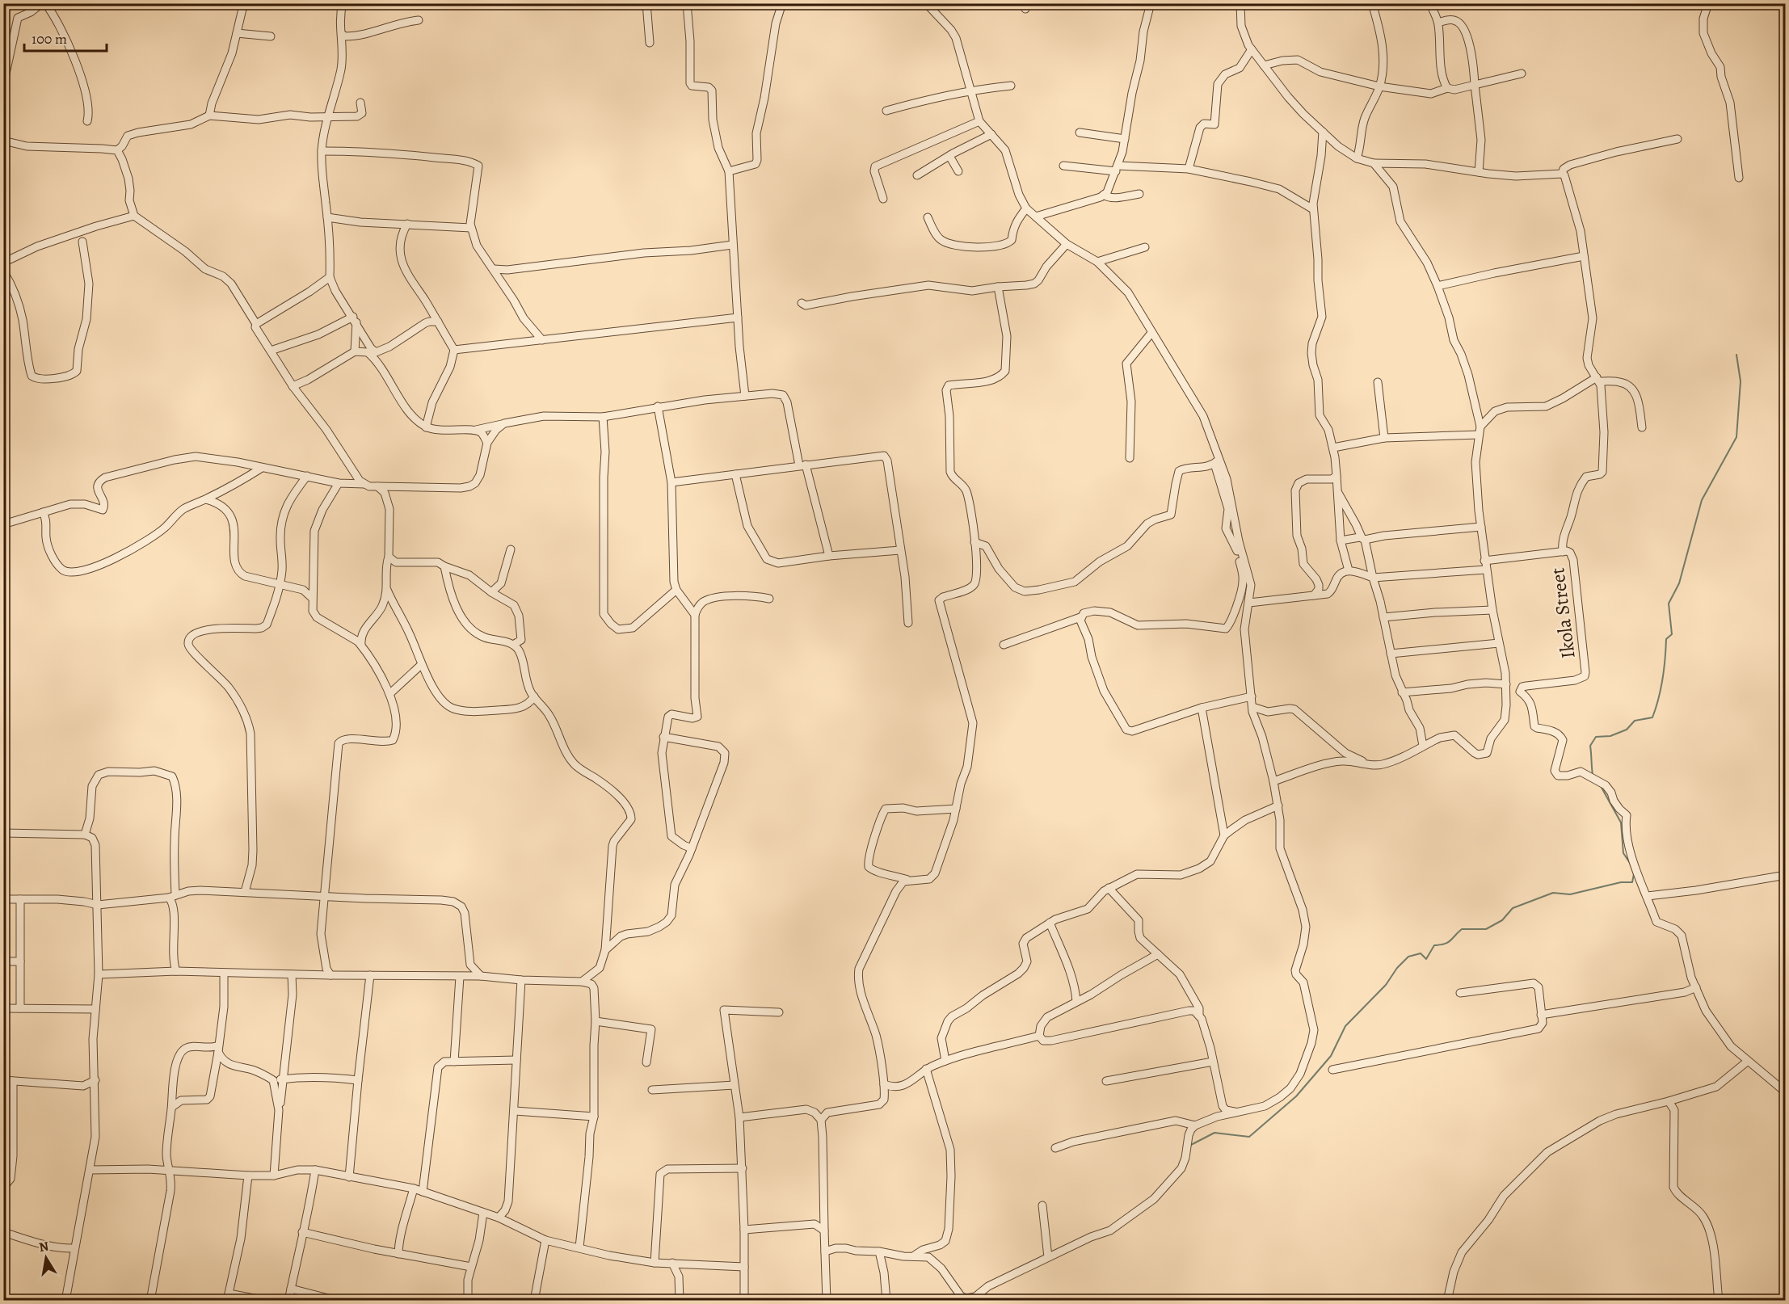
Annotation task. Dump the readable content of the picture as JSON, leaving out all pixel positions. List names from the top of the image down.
{
  "streets": {
    "street": ["Ikola Street"]
  },
  "scale_bar": "100 m",
  "north": "top"
}
